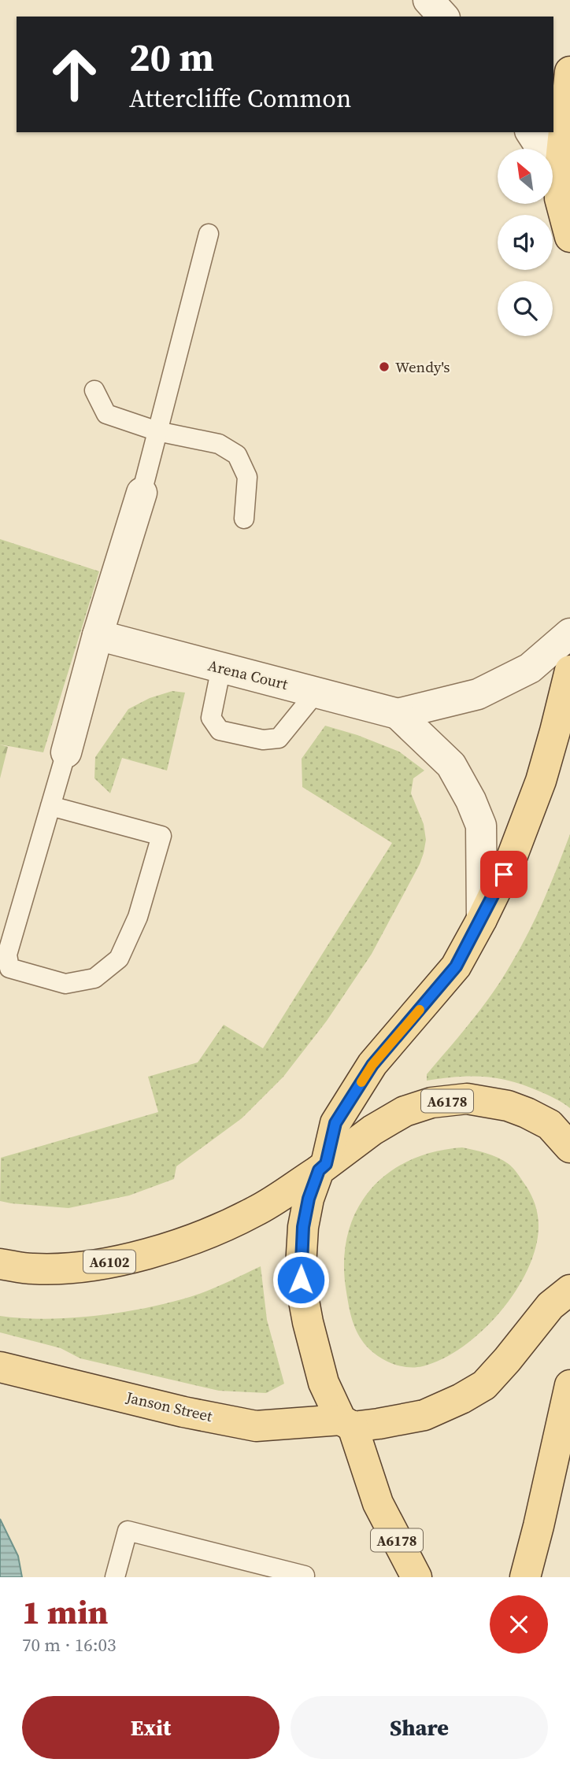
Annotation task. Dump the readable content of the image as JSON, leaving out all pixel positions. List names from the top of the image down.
{
  "streets": {
    "main road": ["A6178", "A6102", "Janson Street"],
    "street": ["Arena Court"]
  },
  "crossings": [
    ["Arena Court", "A6178"],
    ["A6178", "A6102"],
    ["A6178", "Janson Street"]
  ],
  "places": ["Wendy's"],
  "north": "top left",
  "page": {
    "turn": ["20 m", "Attercliffe Common"],
    "heading": ["1 min", "70 m · 16:03"],
    "buttons": ["Exit", "Share"]
  }
}
